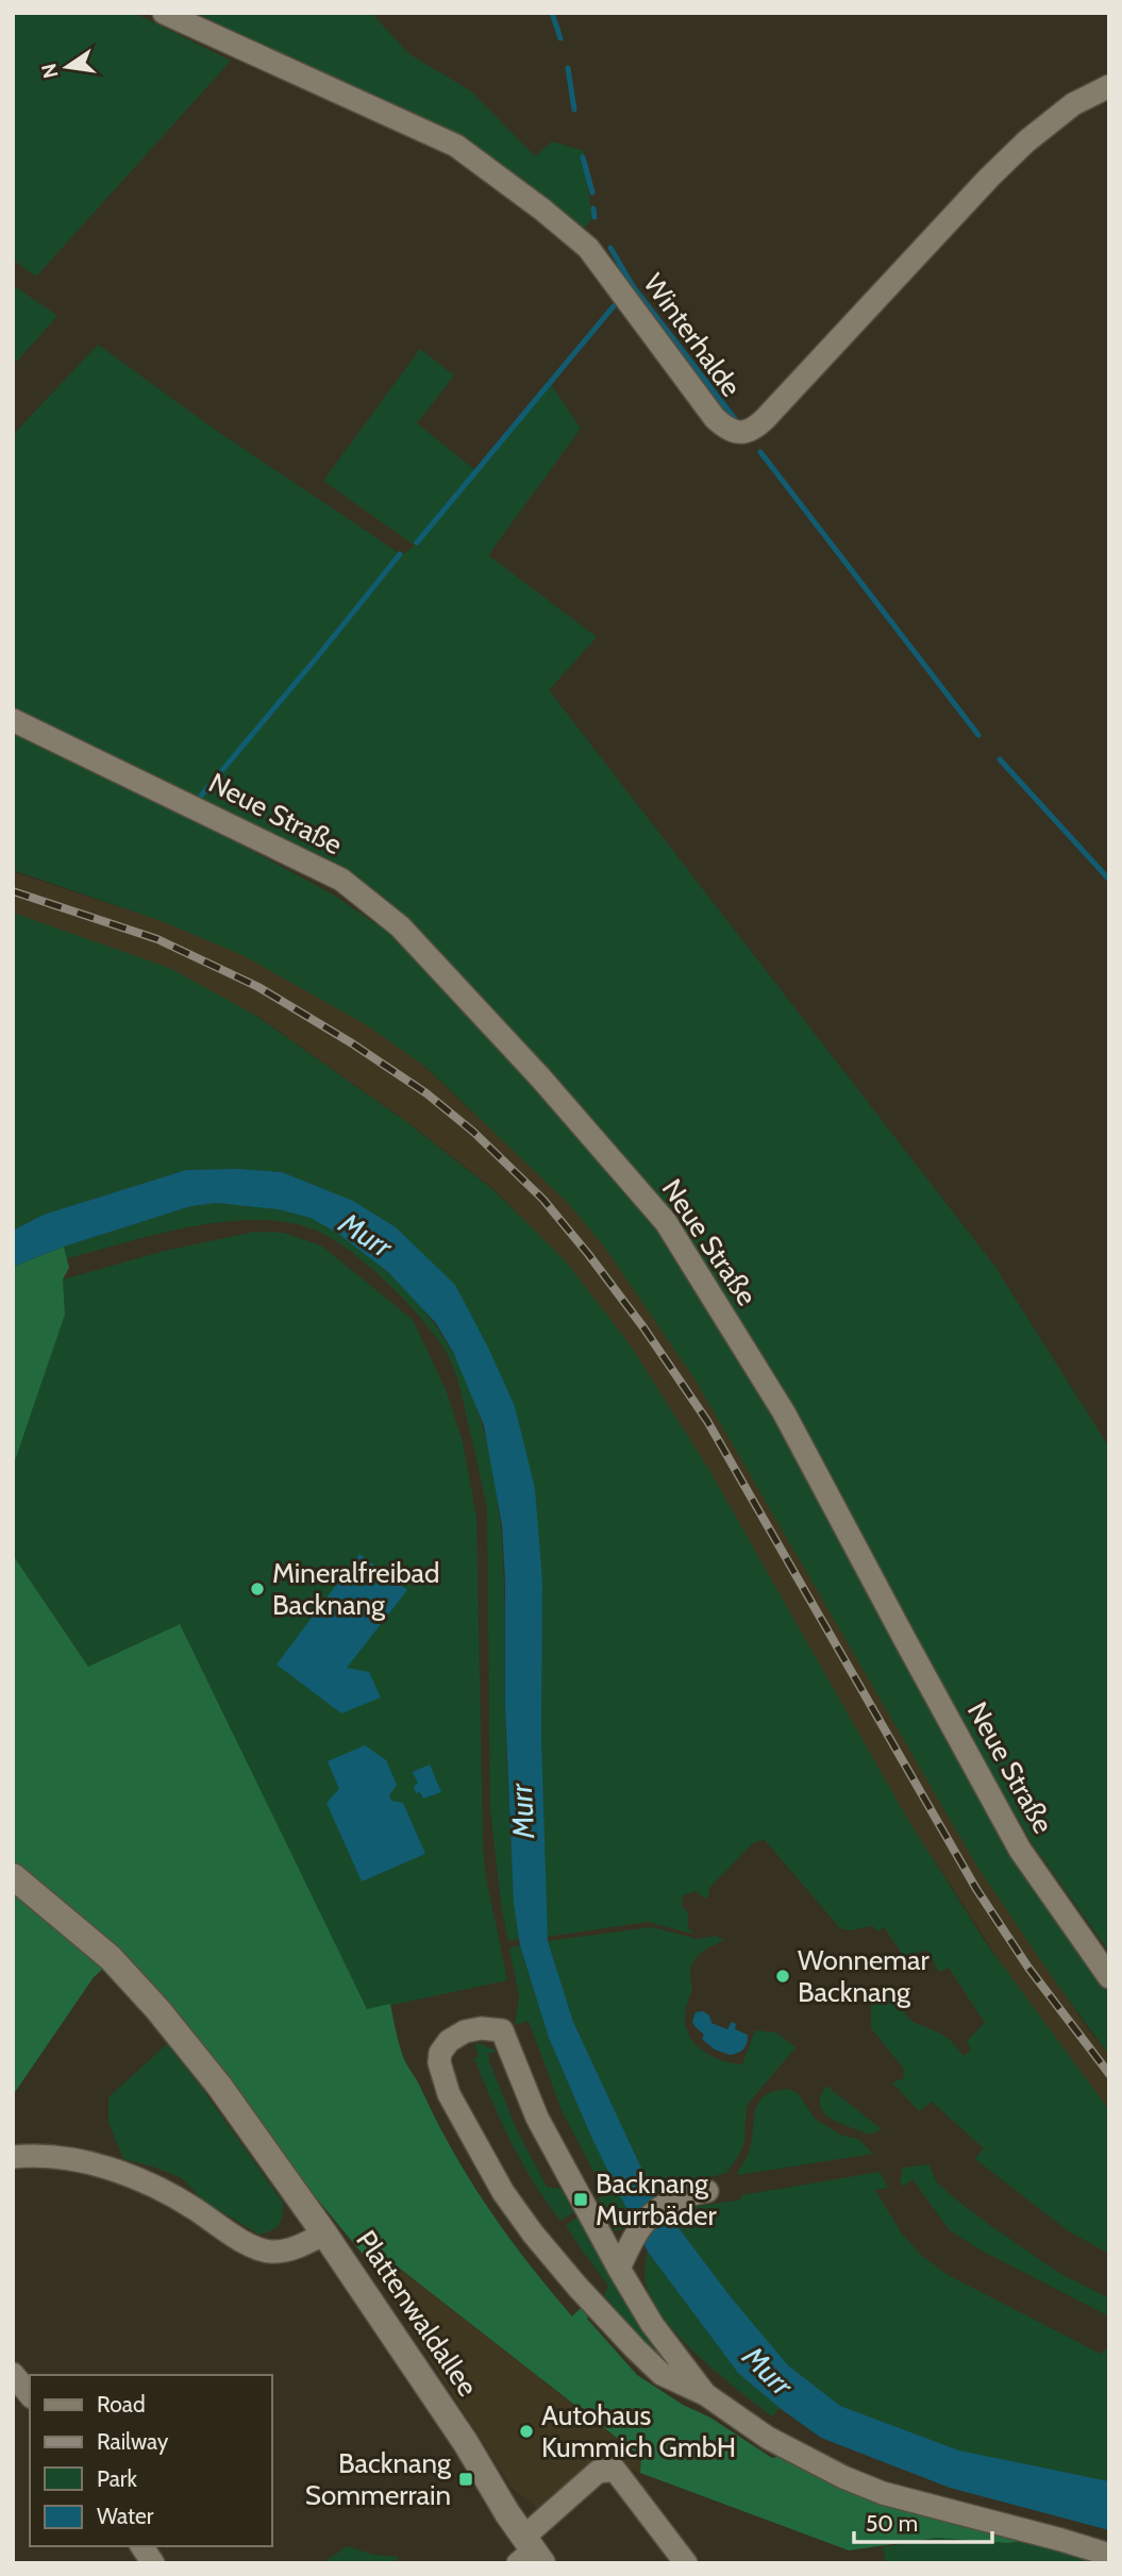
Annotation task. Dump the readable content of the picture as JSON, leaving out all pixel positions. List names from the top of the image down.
{
  "streets": {
    "street": ["Winterhalde", "Neue Straße", "Plattenwaldallee"]
  },
  "water": ["Murr"],
  "places": {
    "other": ["Mineralfreibad Backnang", "Wonnemar Backnang", "Autohaus Kummich GmbH"],
    "transit": ["Backnang Murrbäder", "Backnang Sommerrain"]
  },
  "legend": [
    "Road",
    "Railway",
    "Park",
    "Water"
  ],
  "scale_bar": "50 m",
  "north": "left"
}
